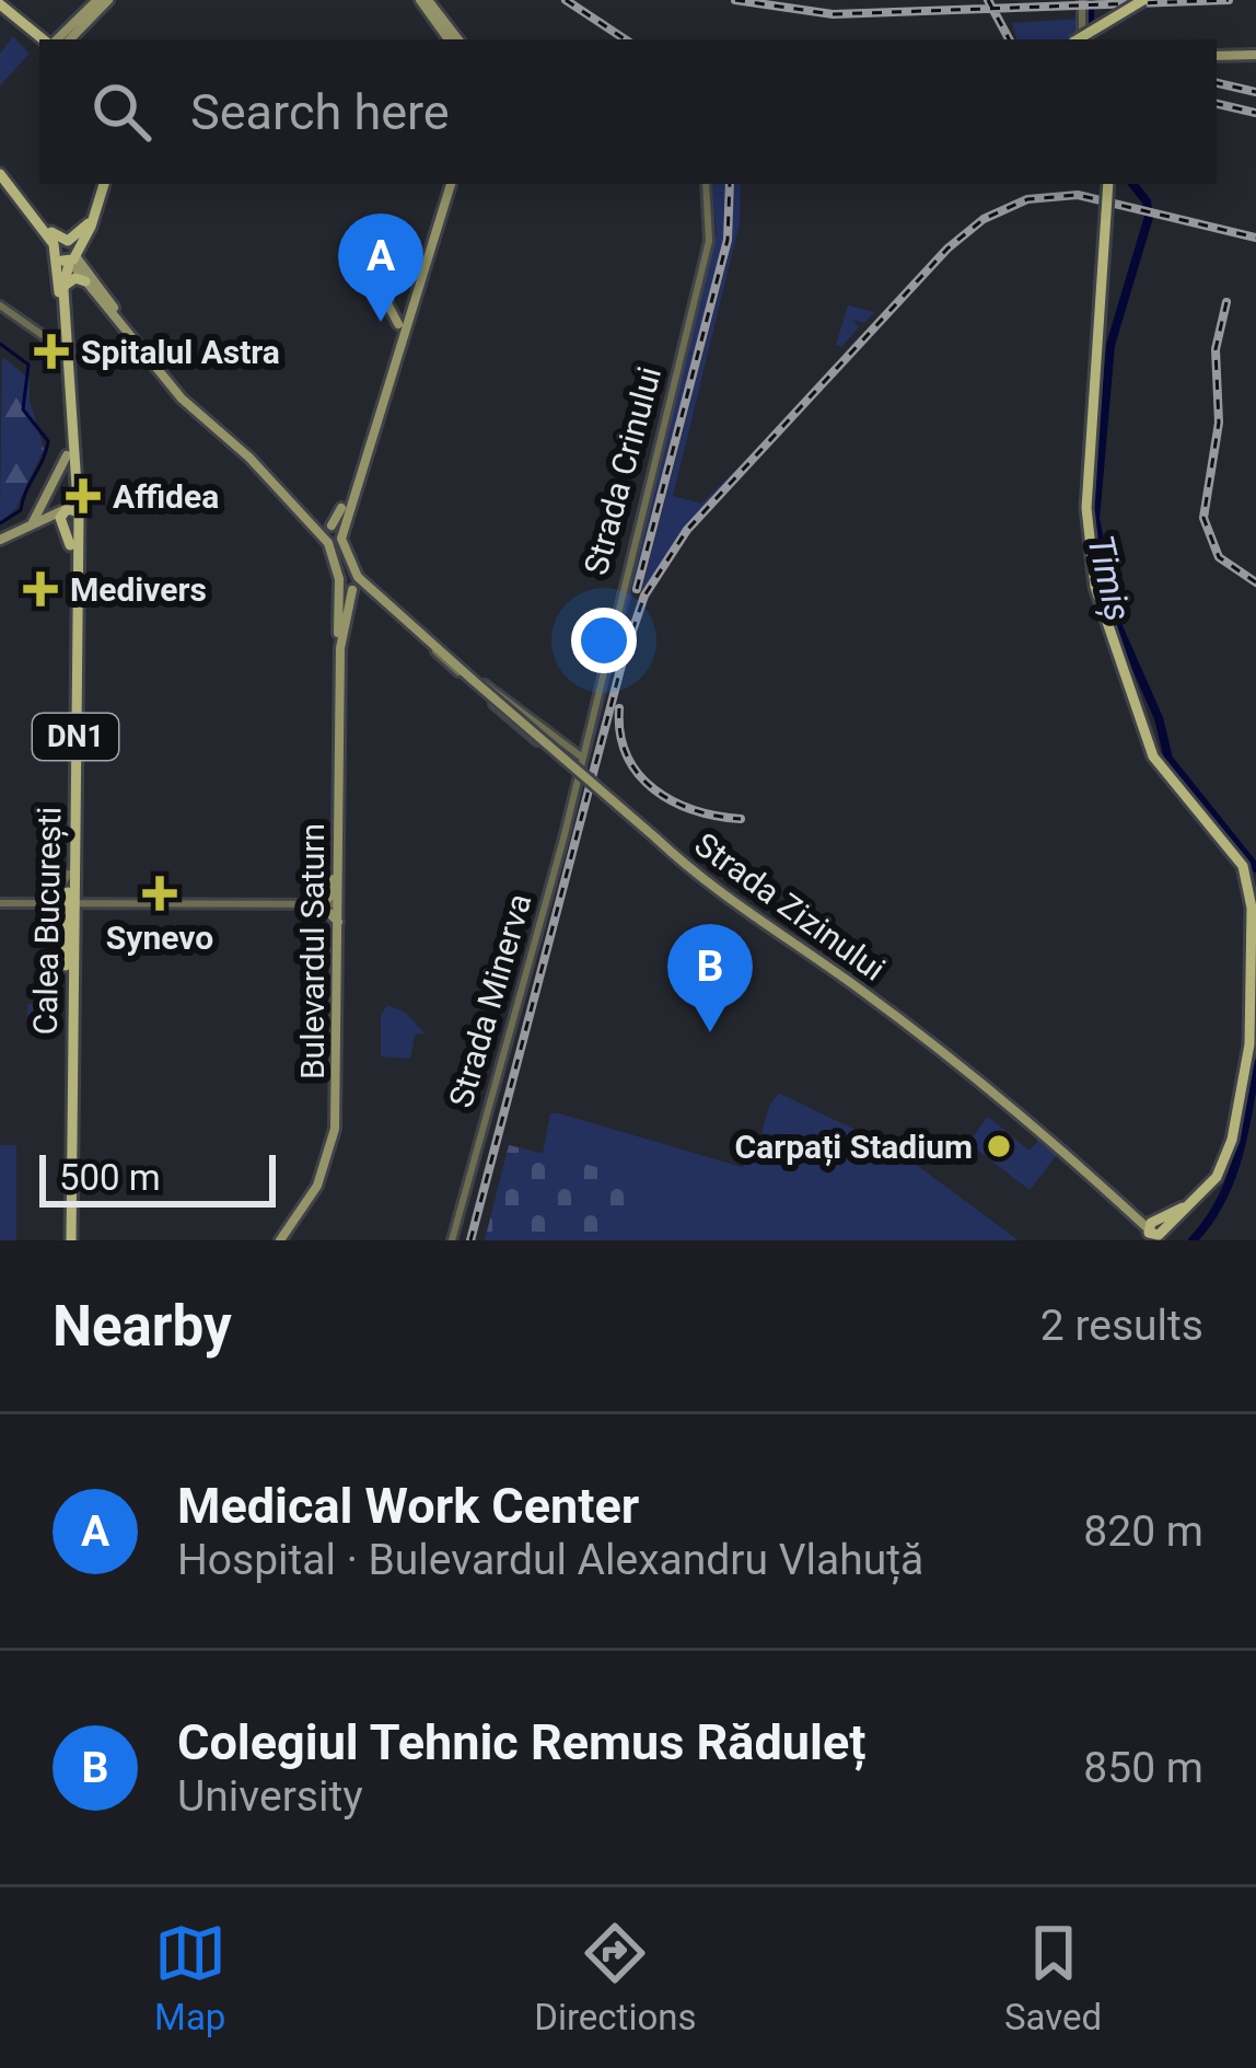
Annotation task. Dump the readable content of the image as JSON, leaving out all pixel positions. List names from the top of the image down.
{
  "streets": {
    "main road": [
      "DN1",
      "Strada Zizinului",
      "Calea București",
      "Bulevardul Saturn"
    ],
    "street": ["Strada Crinului", "Strada Minerva"]
  },
  "crossings": [
    ["Strada Crinului", "Strada Zizinului"],
    ["Strada Crinului", "Strada Minerva"],
    ["DN1", "Calea București"],
    ["Strada Zizinului", "Bulevardul Saturn"],
    ["Strada Zizinului", "Strada Minerva"]
  ],
  "water": ["Timiș"],
  "places": {
    "health": [
      "Spitalul Astra",
      "Affidea",
      "Medivers",
      "Synevo"
    ],
    "other": ["Carpați Stadium"]
  },
  "scale_bar": "500 m",
  "page": {
    "search": "Search here",
    "pins": ["A", "B"],
    "scale": "500 m",
    "heading": ["Nearby", "2 results"],
    "list": [
      {
        "mark": "A",
        "name": "Medical Work Center",
        "note": "Hospital · Bulevardul Alexandru Vlahuță",
        "value": "820 m"
      },
      {
        "mark": "B",
        "name": "Colegiul Tehnic Remus Răduleț",
        "note": "University",
        "value": "850 m"
      }
    ],
    "nav": ["Map", "Directions", "Saved"]
  }
}
